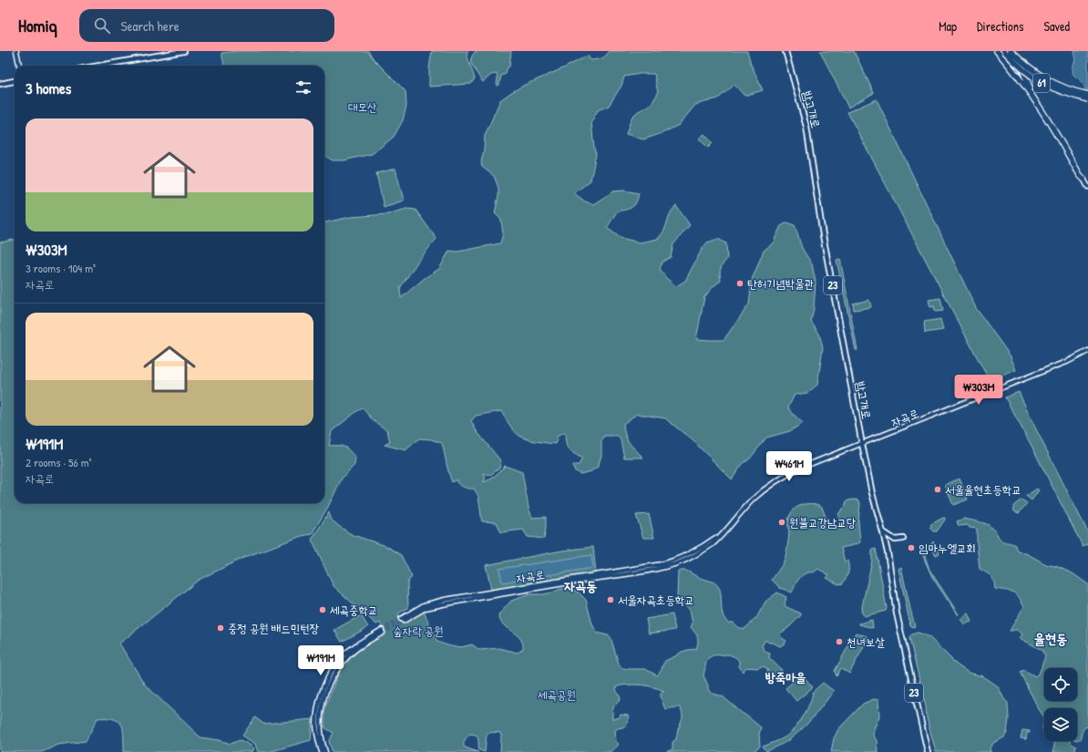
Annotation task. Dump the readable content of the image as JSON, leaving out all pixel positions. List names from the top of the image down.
{
  "streets": {
    "highway": ["61"],
    "main road": ["밤고개로", "23", "자곡로"]
  },
  "crossings": [
    ["밤고개로", "자곡로"]
  ],
  "districts": ["자곡동", "율현동", "방죽마을"],
  "parks": ["대모산", "숲자락 공원", "세곡공원"],
  "places": [
    "탄허기념박물관",
    "서울율현초등학교",
    "원불교강남교당",
    "임마누엘교회",
    "서울자곡초등학교",
    "세곡중학교",
    "중정 공원 배드민턴장",
    "천녀보살"
  ],
  "page": {
    "header": "Homiq",
    "search": "Search here",
    "nav": ["Map", "Directions", "Saved"],
    "heading": "3 homes",
    "list": [
      {
        "name": "₩303M",
        "note": "3 rooms · 104 m² · 자곡로"
      },
      {
        "name": "₩191M",
        "note": "2 rooms · 56 m² · 자곡로"
      }
    ],
    "price": ["₩303M", "₩461M", "₩191M"]
  }
}
